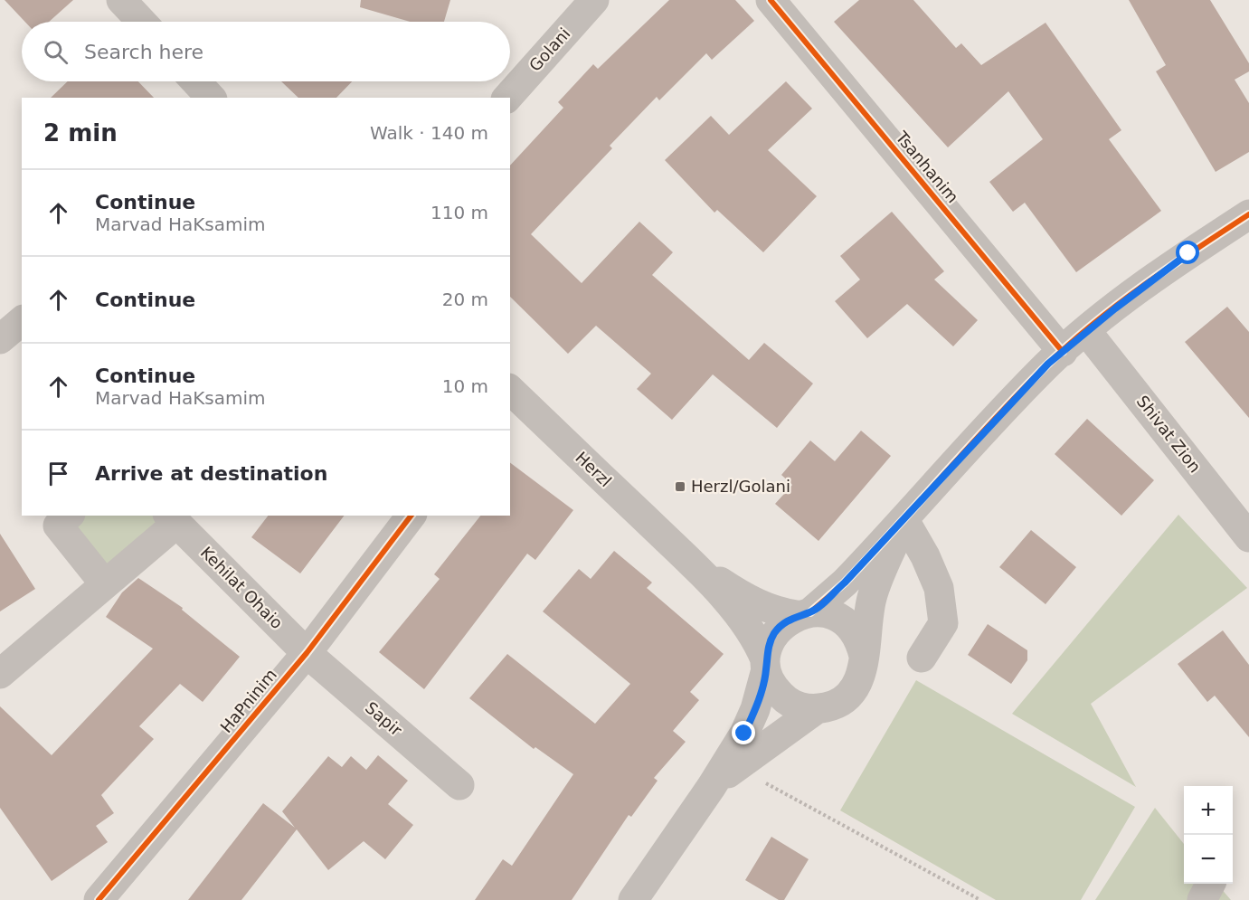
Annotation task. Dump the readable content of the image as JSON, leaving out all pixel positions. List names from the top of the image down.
{
  "streets": {
    "street": [
      "Golani",
      "Tsanhanim",
      "Shivat Zion",
      "Herzl",
      "Kehilat Ohaio",
      "HaPninim",
      "Sapir"
    ]
  },
  "crossings": [
    ["Kehilat Ohaio", "HaPninim"],
    ["Kehilat Ohaio", "Sapir"],
    ["HaPninim", "Sapir"]
  ],
  "places": {
    "transit": ["Herzl/Golani"]
  },
  "page": {
    "search": "Search here",
    "heading": ["2 min", "Walk · 140 m"],
    "list": [
      ["Continue", "Marvad HaKsamim", "110 m"],
      ["Continue", "20 m"],
      ["Continue", "Marvad HaKsamim", "10 m"],
      "Arrive at destination"
    ],
    "map_buttons": ["+", "−"]
  }
}
